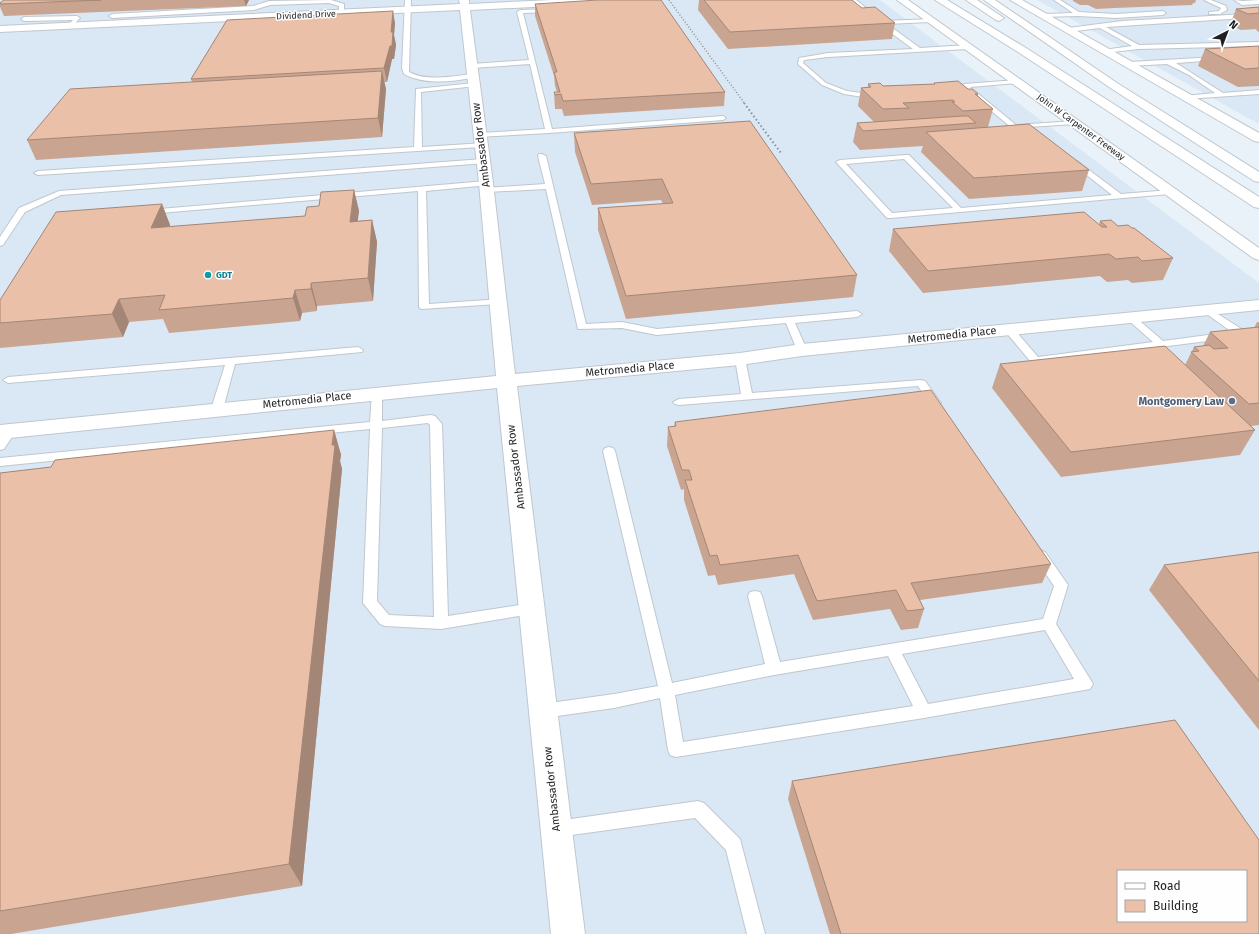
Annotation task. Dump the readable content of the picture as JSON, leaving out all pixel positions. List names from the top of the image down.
{
  "streets": {
    "main road": [
      "Dividend Drive",
      "John W Carpenter Freeway",
      "Ambassador Row",
      "Metromedia Place"
    ]
  },
  "crossings": [
    ["Dividend Drive", "Ambassador Row"],
    ["Ambassador Row", "Metromedia Place"]
  ],
  "places": ["GDT", "Montgomery Law"],
  "legend": ["Road", "Building"],
  "north": "top right"
}
